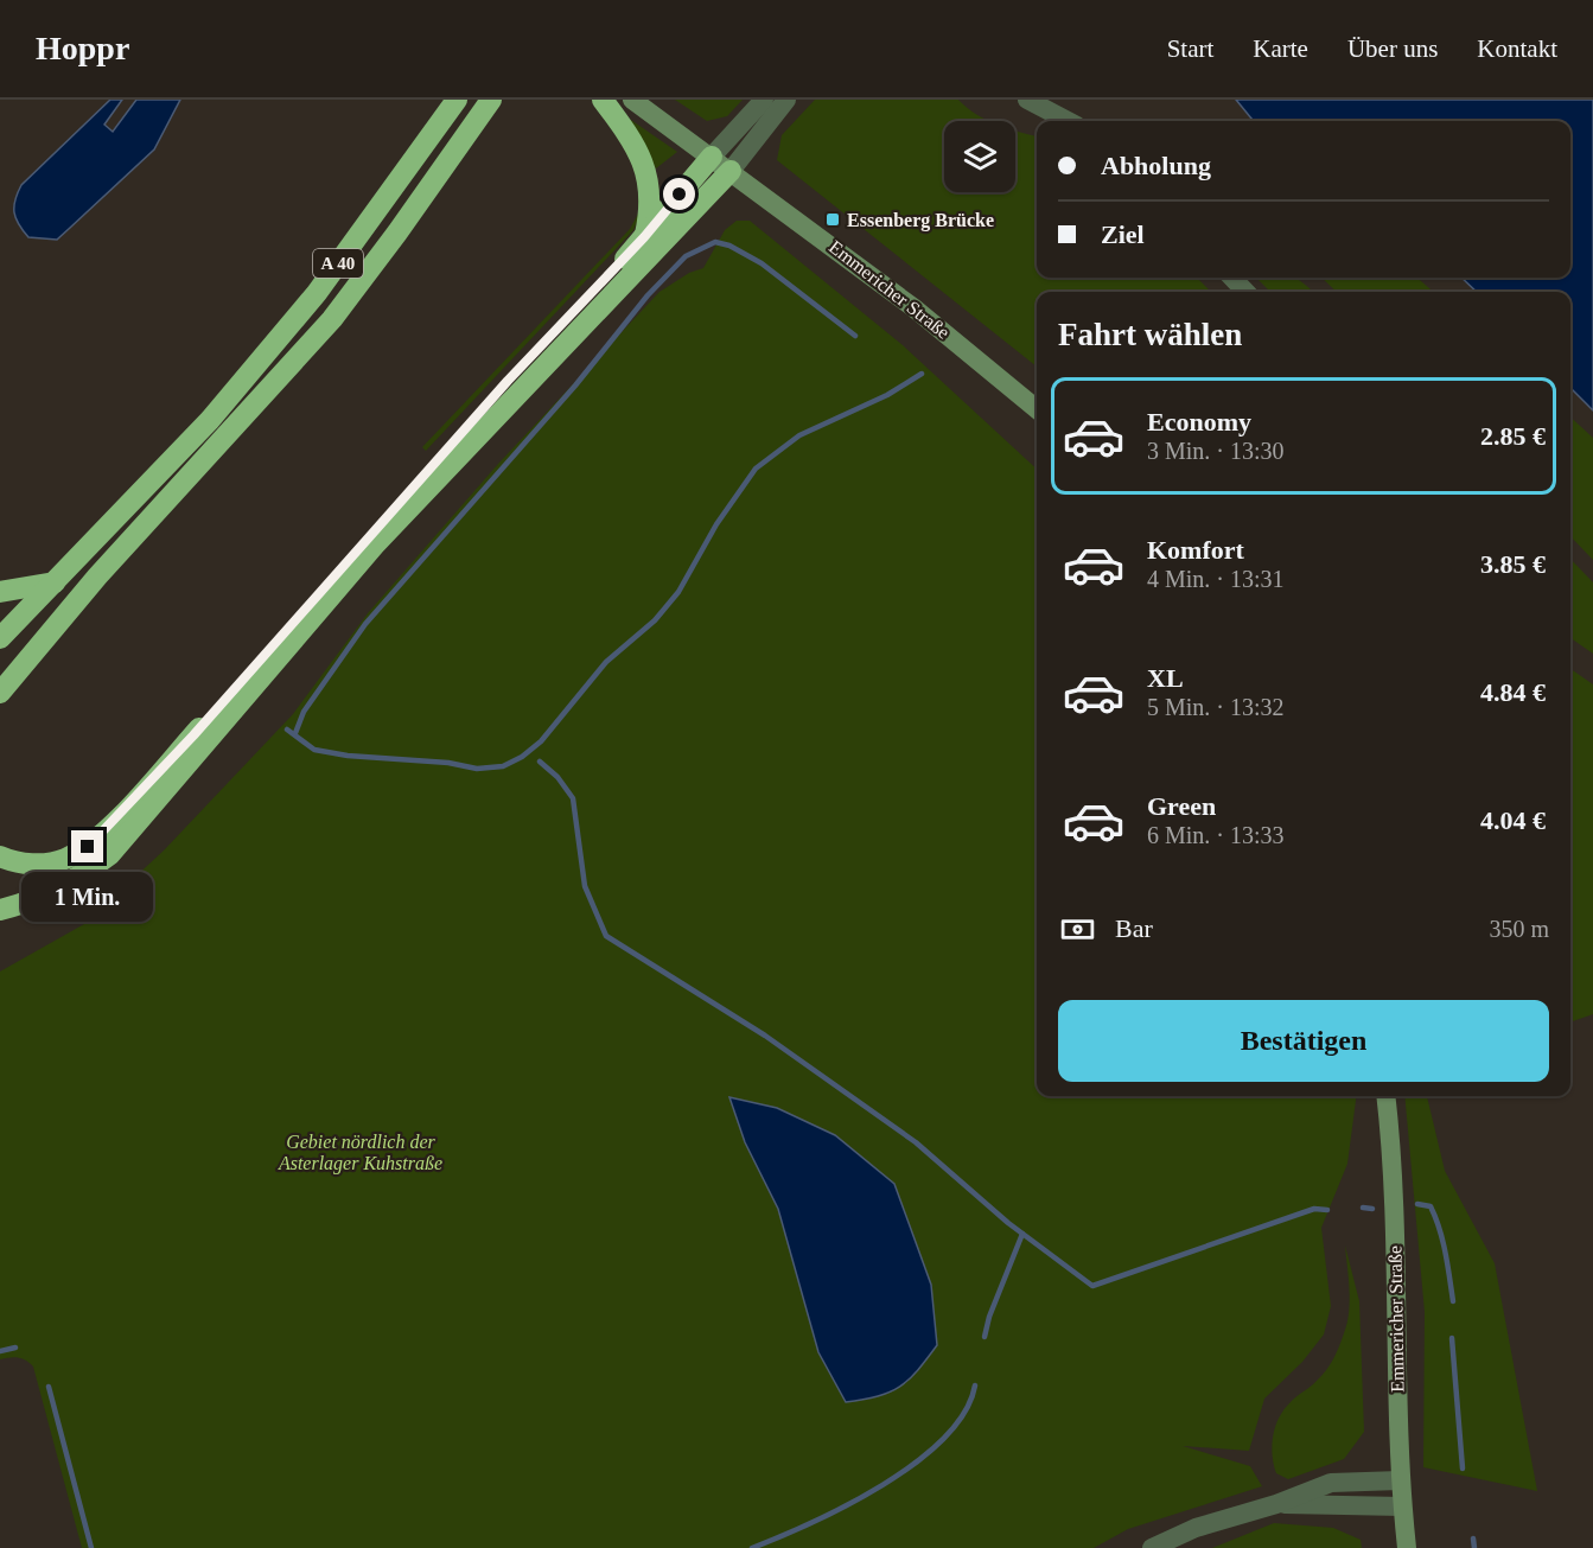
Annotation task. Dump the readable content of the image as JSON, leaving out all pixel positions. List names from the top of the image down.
{
  "streets": {
    "highway": ["A 40"],
    "main road": ["Emmericher Straße"]
  },
  "parks": ["Gebiet nördlich der Asterlager Kuhstraße"],
  "places": {
    "transit": ["Essenberg Brücke"]
  },
  "page": {
    "header": "Hoppr",
    "nav": [
      "Start",
      "Karte",
      "Über uns",
      "Kontakt"
    ],
    "banner": ["Abholung", "Ziel"],
    "heading": "Fahrt wählen",
    "list": [
      {
        "name": "Economy",
        "note": "3 Min. · 13:30",
        "value": "2.85 €"
      },
      {
        "name": "Komfort",
        "note": "4 Min. · 13:31",
        "value": "3.85 €"
      },
      {
        "name": "XL",
        "note": "5 Min. · 13:32",
        "value": "4.84 €"
      },
      {
        "name": "Green",
        "note": "6 Min. · 13:33",
        "value": "4.04 €"
      }
    ],
    "bubble": "1 Min.",
    "pay": ["Bar", "350 m"],
    "buttons": "Bestätigen"
  }
}
